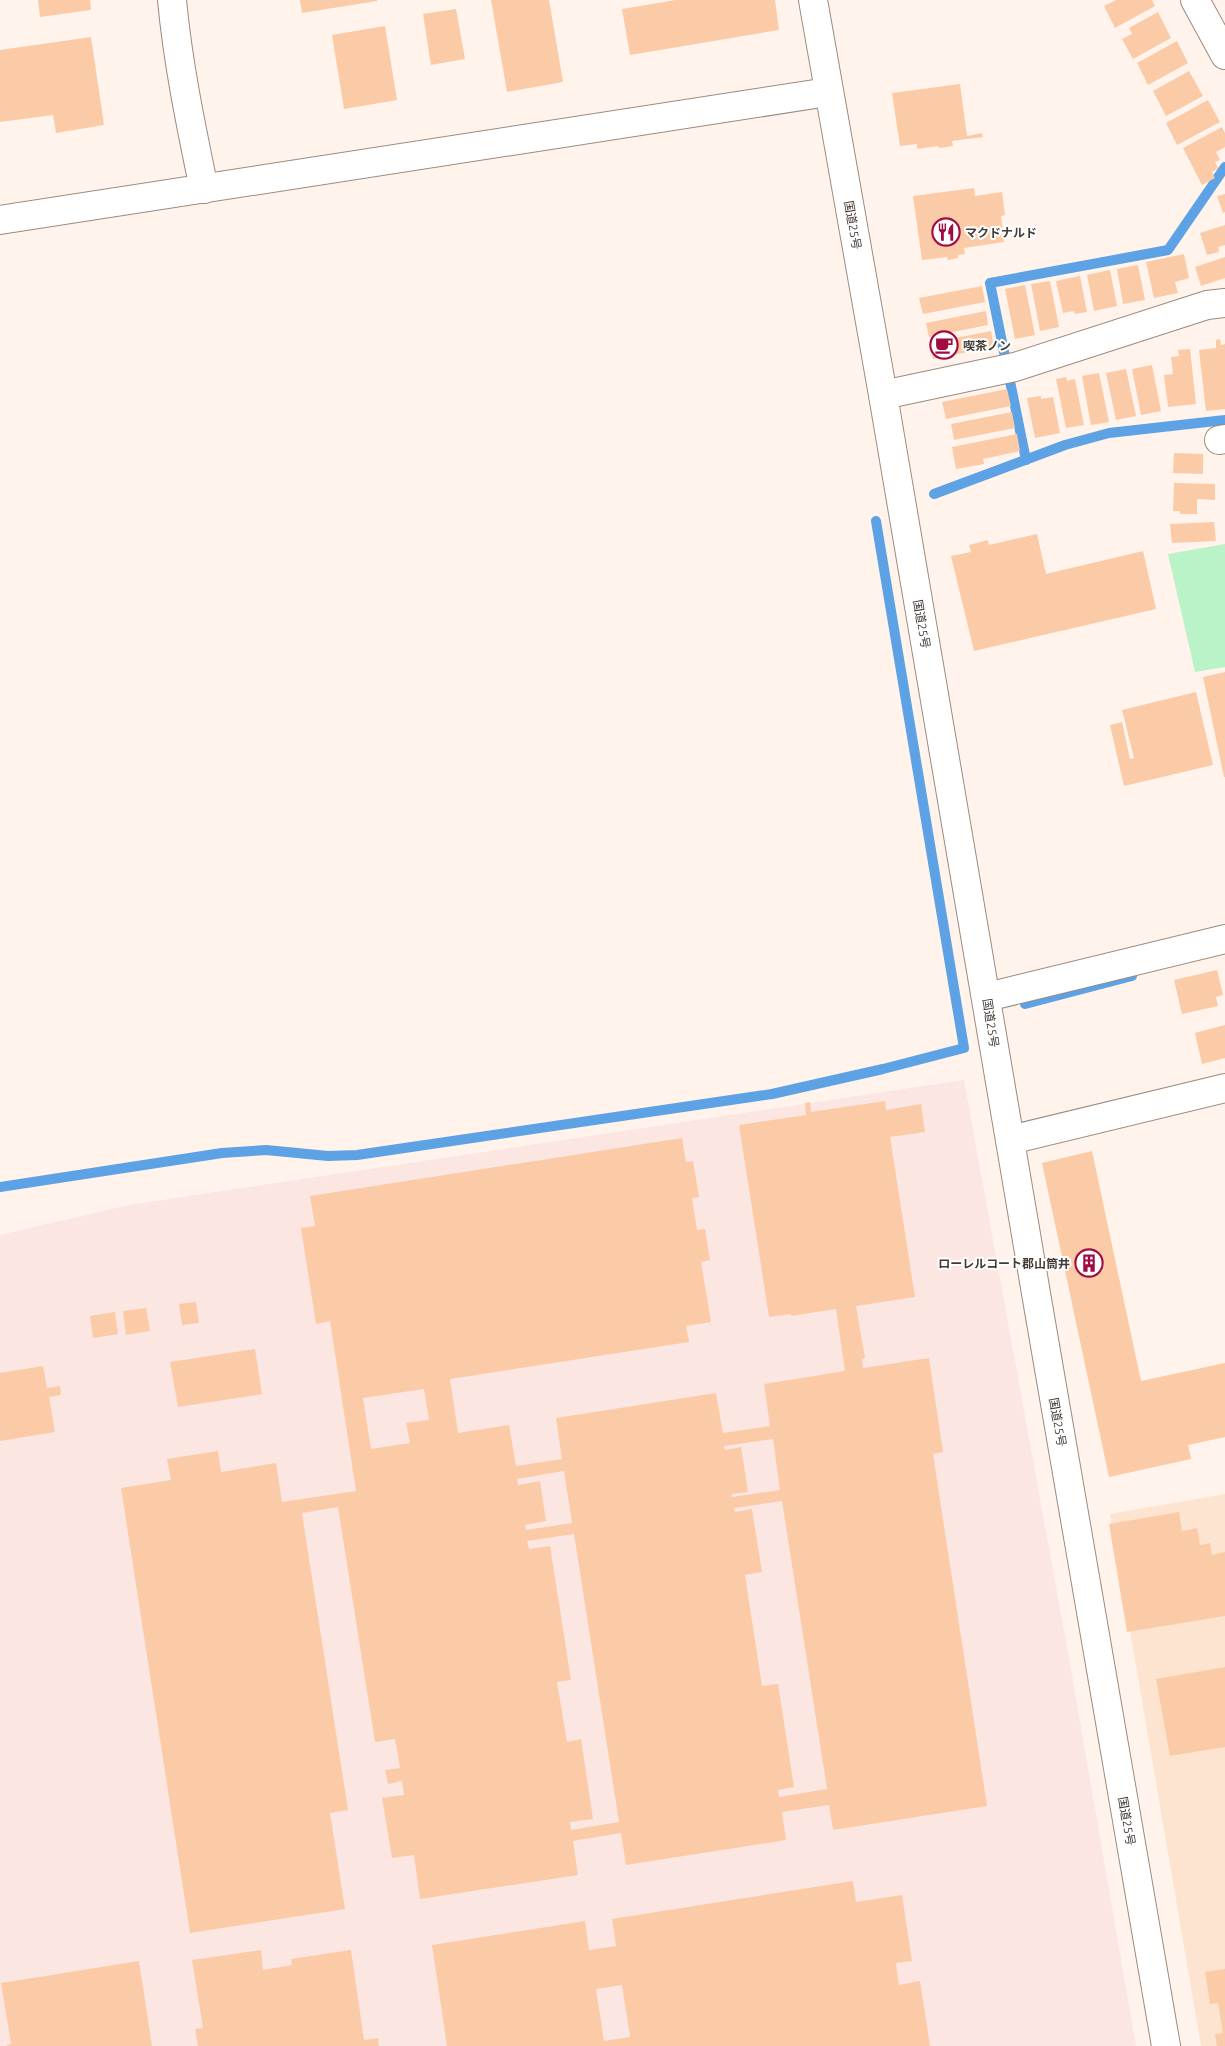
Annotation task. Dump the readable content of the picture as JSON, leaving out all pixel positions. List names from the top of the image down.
{
  "streets": {
    "main road": ["国道25号"]
  },
  "places": {
    "restaurant": ["マクドナルド"],
    "cafe": ["喫茶ノン"],
    "building": ["ローレルコート郡山筒井"]
  }
}
